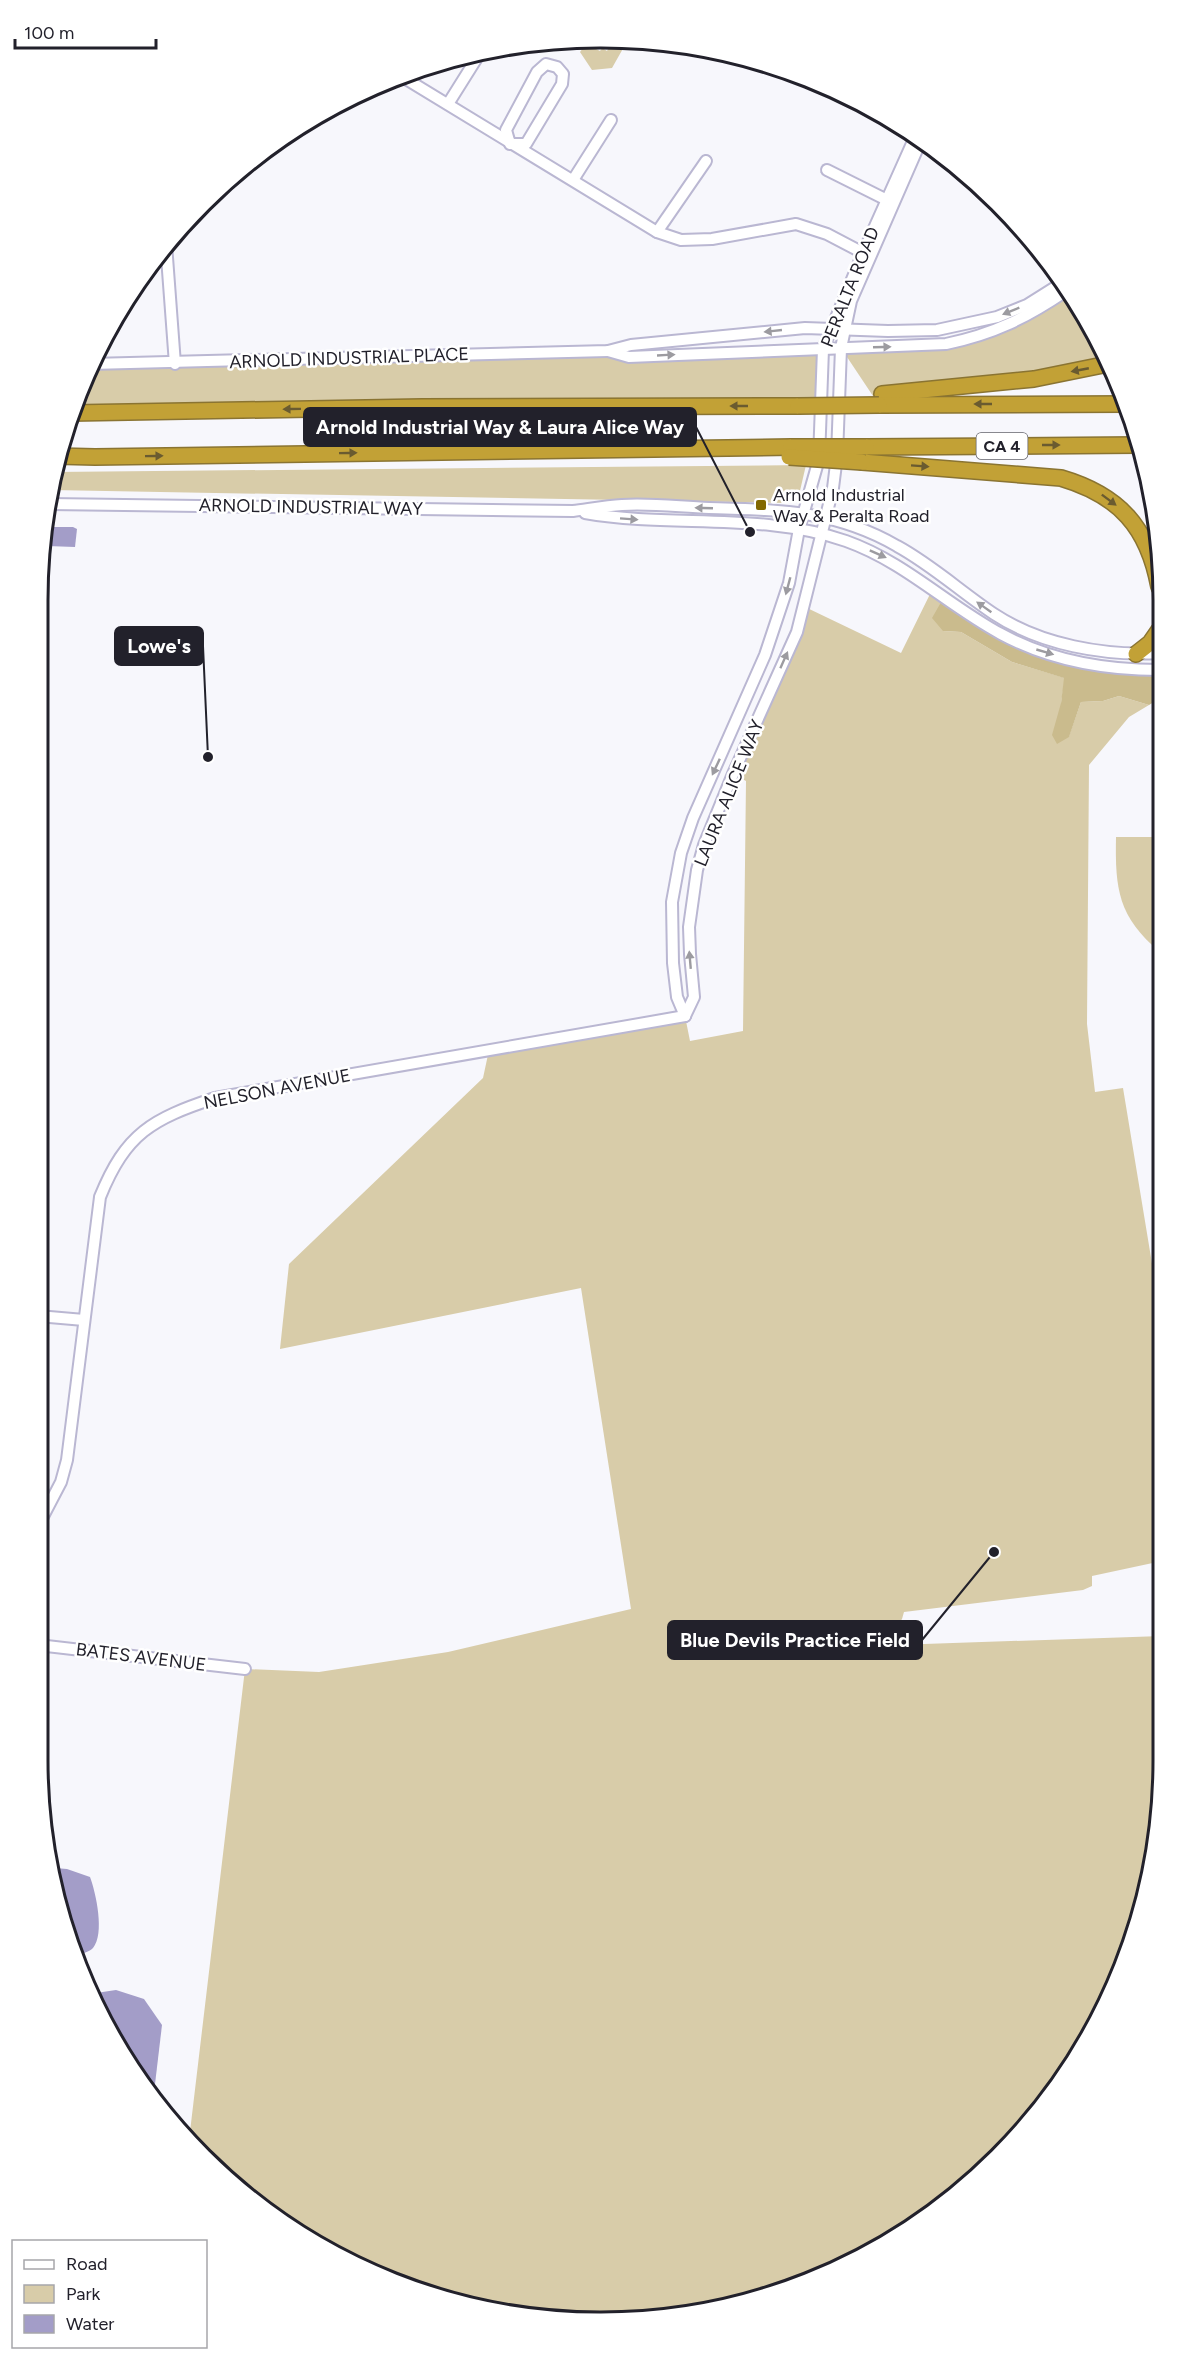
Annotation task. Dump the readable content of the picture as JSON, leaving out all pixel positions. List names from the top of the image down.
{
  "streets": {
    "highway": ["CA 4"],
    "street": [
      "PERALTA ROAD",
      "ARNOLD INDUSTRIAL PLACE",
      "ARNOLD INDUSTRIAL WAY",
      "LAURA ALICE WAY",
      "NELSON AVENUE",
      "BATES AVENUE"
    ]
  },
  "crossings": [
    ["PERALTA ROAD", "ARNOLD INDUSTRIAL PLACE"],
    ["PERALTA ROAD", "ARNOLD INDUSTRIAL WAY"],
    ["PERALTA ROAD", "LAURA ALICE WAY"],
    ["ARNOLD INDUSTRIAL WAY", "LAURA ALICE WAY"],
    ["LAURA ALICE WAY", "NELSON AVENUE"]
  ],
  "places": {
    "transit": ["Arnold Industrial Way & Peralta Road"],
    "other": ["Arnold Industrial Way & Laura Alice Way", "Lowe's", "Blue Devils Practice Field"]
  },
  "legend": ["Road", "Park", "Water"],
  "scale_bar": "100 m"
}
